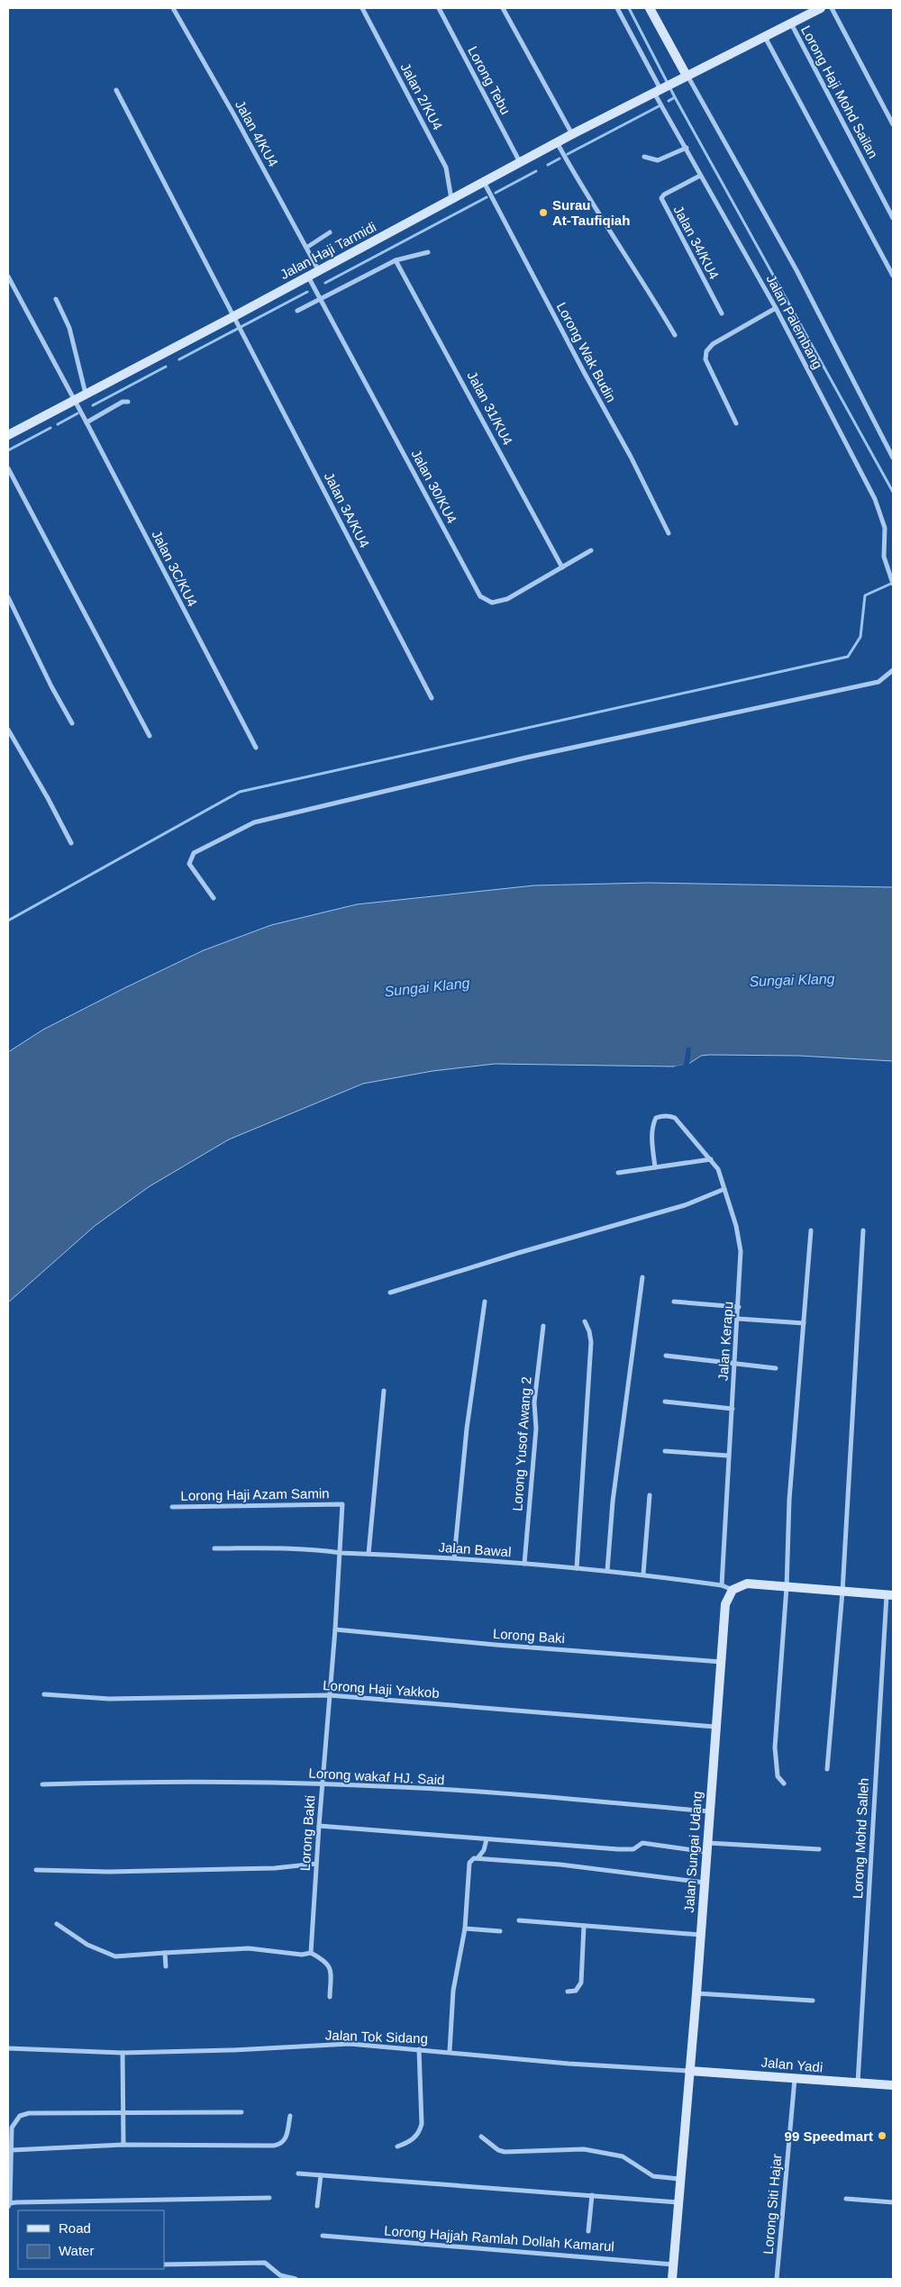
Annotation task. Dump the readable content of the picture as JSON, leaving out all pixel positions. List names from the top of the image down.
{
  "streets": {
    "street": [
      "Lorong Tebu",
      "Lorong Haji Mohd Sailan",
      "Jalan 2/KU4",
      "Jalan 4/KU4",
      "Jalan 34/KU4",
      "Jalan Haji Tarmidi",
      "Jalan Palembang",
      "Lorong Wak Budin",
      "Jalan 31/KU4",
      "Jalan 30/KU4",
      "Jalan 3A/KU4",
      "Jalan 3C/KU4",
      "Jalan Kerapu",
      "Lorong Yusof Awang 2",
      "Lorong Haji Azam Samin",
      "Jalan Bawal",
      "Lorong Baki",
      "Lorong Haji Yakkob",
      "Lorong wakaf HJ. Said",
      "Lorong Bakti",
      "Lorong Mohd Salleh",
      "Jalan Sungai Udang",
      "Jalan Tok Sidang",
      "Jalan Yadi",
      "Lorong Siti Hajar",
      "Lorong Hajjah Ramlah Dollah Kamarul"
    ]
  },
  "crossings": [
    ["Lorong Tebu", "Jalan Haji Tarmidi"],
    ["Lorong Haji Mohd Sailan", "Jalan Haji Tarmidi"],
    ["Jalan 2/KU4", "Jalan Haji Tarmidi"],
    ["Jalan 4/KU4", "Jalan Haji Tarmidi"],
    ["Jalan 34/KU4", "Jalan Palembang"],
    ["Jalan Haji Tarmidi", "Jalan Palembang"],
    ["Jalan Haji Tarmidi", "Lorong Wak Budin"],
    ["Jalan Haji Tarmidi", "Jalan 30/KU4"],
    ["Jalan Haji Tarmidi", "Jalan 3A/KU4"],
    ["Jalan Haji Tarmidi", "Jalan 3C/KU4"],
    ["Jalan 31/KU4", "Jalan 30/KU4"],
    ["Jalan Kerapu", "Jalan Bawal"],
    ["Lorong Yusof Awang 2", "Jalan Bawal"],
    ["Lorong Haji Azam Samin", "Jalan Bawal"],
    ["Lorong Haji Azam Samin", "Lorong Bakti"],
    ["Jalan Bawal", "Lorong Bakti"],
    ["Jalan Bawal", "Jalan Sungai Udang"],
    ["Lorong Baki", "Lorong Bakti"],
    ["Lorong Baki", "Jalan Sungai Udang"],
    ["Lorong Haji Yakkob", "Lorong Bakti"],
    ["Lorong Haji Yakkob", "Jalan Sungai Udang"],
    ["Lorong wakaf HJ. Said", "Lorong Bakti"],
    ["Lorong wakaf HJ. Said", "Jalan Sungai Udang"],
    ["Lorong Mohd Salleh", "Jalan Yadi"],
    ["Jalan Sungai Udang", "Jalan Tok Sidang"],
    ["Jalan Sungai Udang", "Jalan Yadi"],
    ["Jalan Sungai Udang", "Lorong Hajjah Ramlah Dollah Kamarul"],
    ["Jalan Tok Sidang", "Jalan Yadi"],
    ["Jalan Yadi", "Lorong Siti Hajar"]
  ],
  "water": ["Sungai Klang"],
  "places": ["Surau At-Taufiqiah", "99 Speedmart"],
  "legend": ["Road", "Water"]
}
